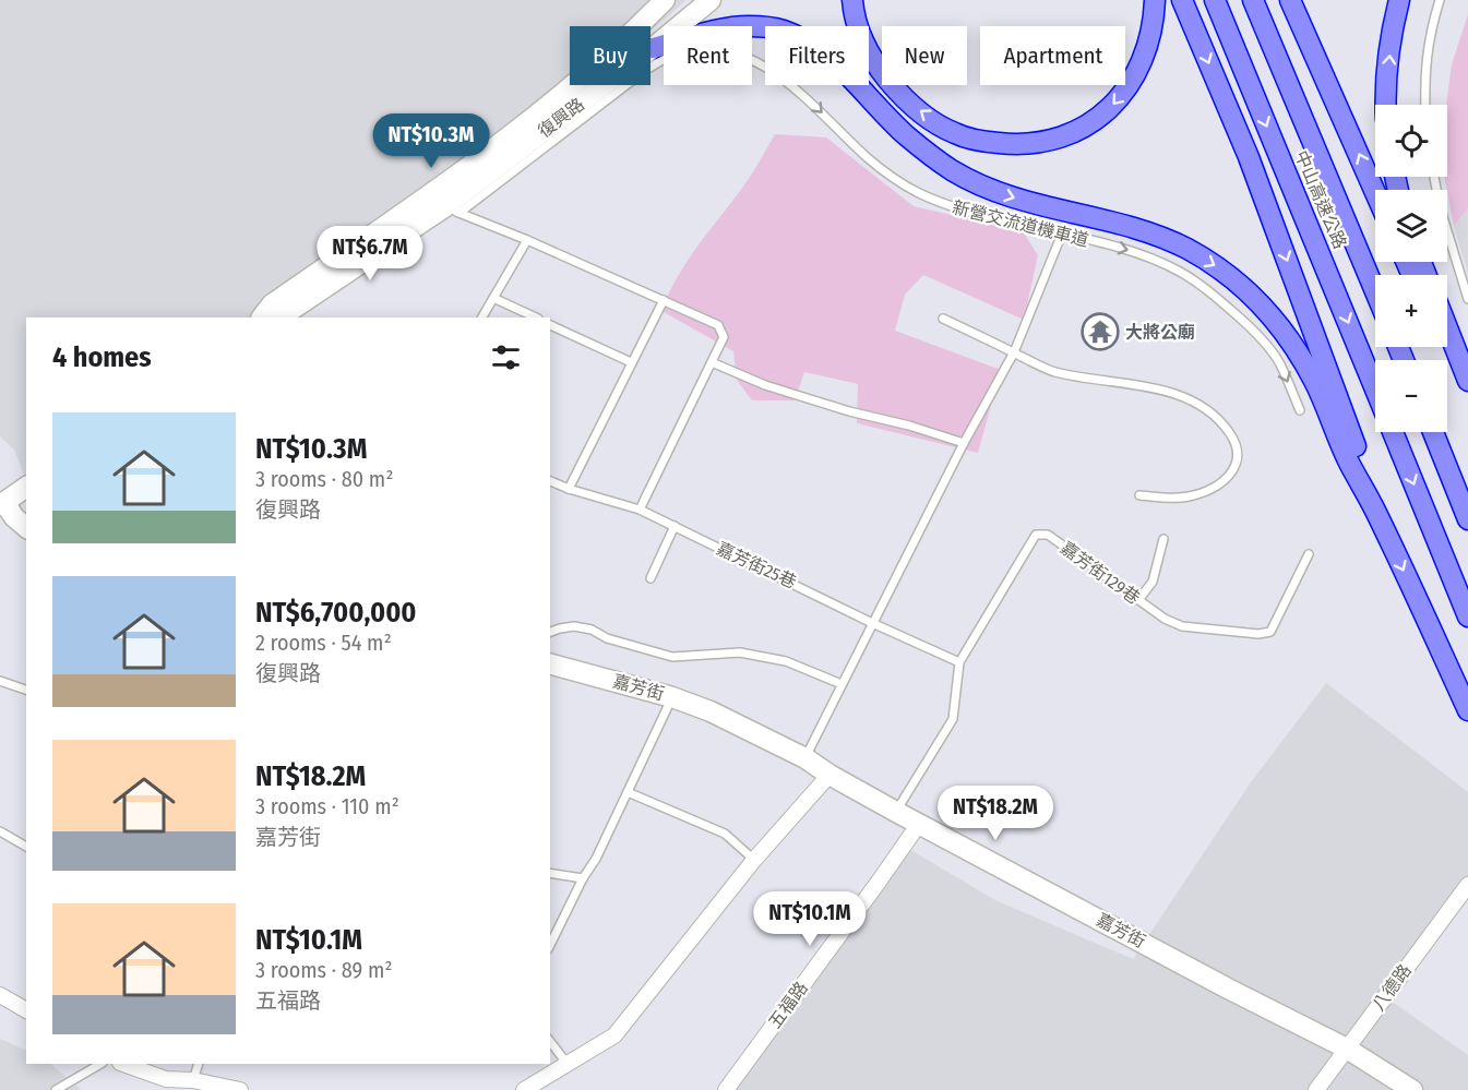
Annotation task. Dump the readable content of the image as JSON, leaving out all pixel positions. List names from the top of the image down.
{
  "streets": {
    "highway": ["中山高速公路"],
    "main road": ["復興路", "嘉芳街"],
    "street": ["八德路", "五福路"],
    "lane": ["新營交流道機車道", "嘉芳街25巷", "嘉芳街129巷"]
  },
  "crossings": [
    ["復興路", "新營交流道機車道"],
    ["嘉芳街25巷", "嘉芳街129巷"],
    ["嘉芳街129巷", "嘉芳街"],
    ["嘉芳街", "八德路"],
    ["嘉芳街", "五福路"]
  ],
  "one_way": ["新營交流道機車道"],
  "places": {
    "temple": ["大將公廟"]
  },
  "page": {
    "chip": [
      "Buy",
      "Rent",
      "Filters",
      "New",
      "Apartment"
    ],
    "map_buttons": ["+", "−"],
    "price": [
      "NT$10.3M",
      "NT$6.7M",
      "NT$18.2M",
      "NT$10.1M"
    ],
    "heading": "4 homes",
    "list": [
      {
        "name": "NT$10.3M",
        "note": "3 rooms · 80 m² · 復興路"
      },
      {
        "name": "NT$6,700,000",
        "note": "2 rooms · 54 m² · 復興路"
      },
      {
        "name": "NT$18.2M",
        "note": "3 rooms · 110 m² · 嘉芳街"
      },
      {
        "name": "NT$10.1M",
        "note": "3 rooms · 89 m² · 五福路"
      }
    ]
  }
}
